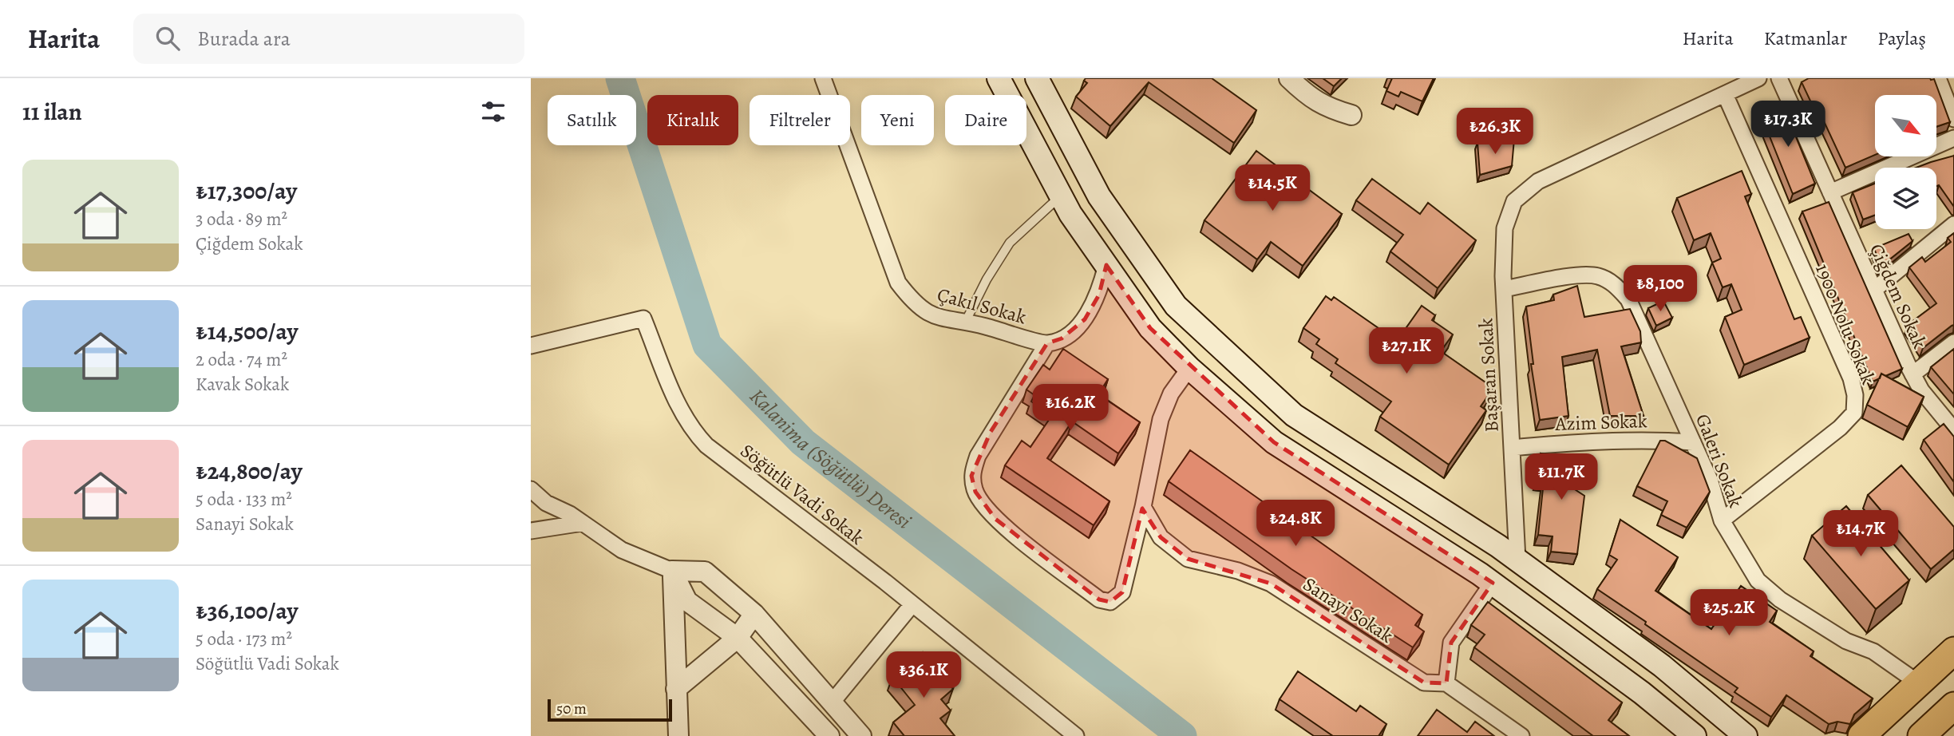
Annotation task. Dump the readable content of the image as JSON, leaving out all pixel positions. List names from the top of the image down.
{
  "streets": {
    "street": [
      "Çiğdem Sokak",
      "Çakıl Sokak",
      "1900 Nolu Sokak",
      "Başaran Sokak",
      "Azim Sokak",
      "Galeri Sokak",
      "Söğütlü Vadi Sokak",
      "Sanayi Sokak"
    ]
  },
  "crossings": [
    ["1900 Nolu Sokak", "Başaran Sokak"],
    ["1900 Nolu Sokak", "Galeri Sokak"],
    ["Başaran Sokak", "Azim Sokak"],
    ["Başaran Sokak", "Galeri Sokak"],
    ["Azim Sokak", "Galeri Sokak"]
  ],
  "water": ["Kalanima (Söğütlü) Deresi"],
  "scale_bar": "50 m",
  "north": "bottom right",
  "page": {
    "header": "Harita",
    "search": "Burada ara",
    "nav": ["Harita", "Katmanlar", "Paylaş"],
    "heading": "11 ilan",
    "chip": [
      "Satılık",
      "Kiralık",
      "Filtreler",
      "Yeni",
      "Daire"
    ],
    "price": [
      "₺17.3K",
      "₺26.3K",
      "₺14.5K",
      "₺8,100",
      "₺27.1K",
      "₺16.2K",
      "₺11.7K",
      "₺24.8K",
      "₺14.7K",
      "₺25.2K",
      "₺36.1K"
    ],
    "list": [
      {
        "name": "₺17,300/ay",
        "note": "3 oda · 89 m² · Çiğdem Sokak"
      },
      {
        "name": "₺14,500/ay",
        "note": "2 oda · 74 m² · Kavak Sokak"
      },
      {
        "name": "₺24,800/ay",
        "note": "5 oda · 133 m² · Sanayi Sokak"
      },
      {
        "name": "₺36,100/ay",
        "note": "5 oda · 173 m² · Söğütlü Vadi Sokak"
      }
    ],
    "scale": "50 m"
  }
}
